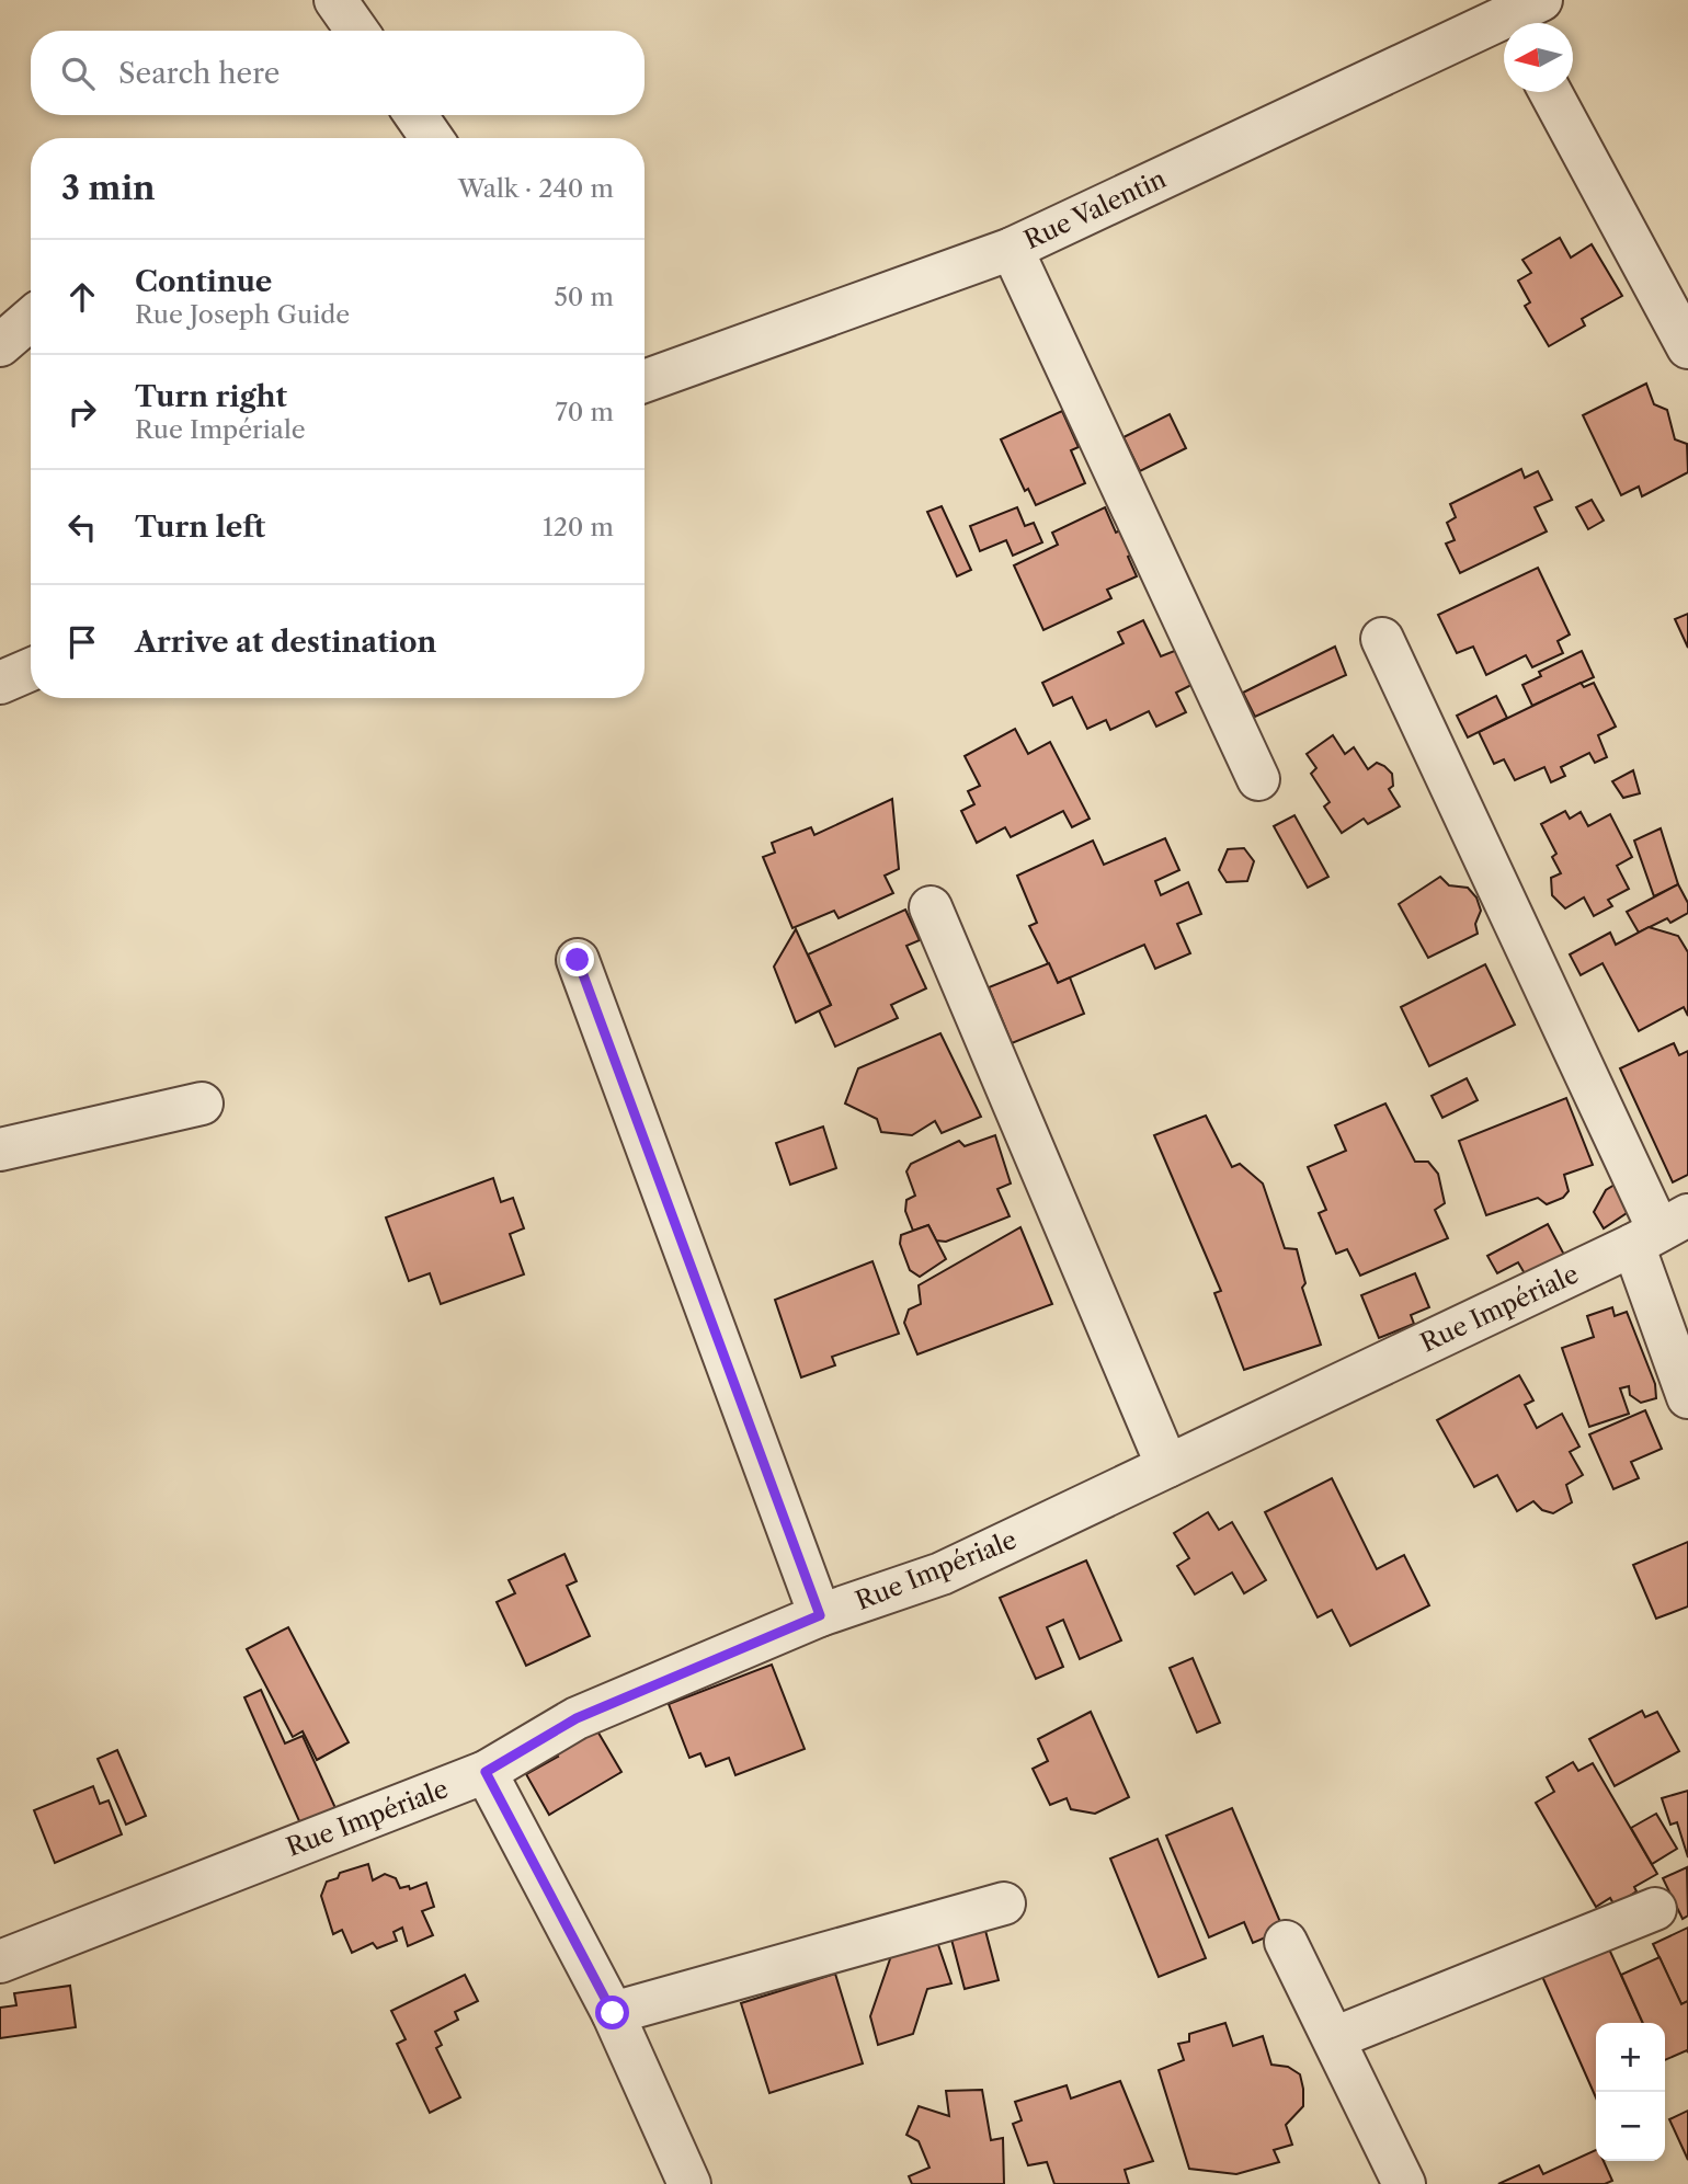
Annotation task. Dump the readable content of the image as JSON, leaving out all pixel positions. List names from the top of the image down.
{
  "streets": {
    "street": ["Rue Valentin", "Rue Impériale"]
  },
  "north": "left",
  "page": {
    "search": "Search here",
    "heading": ["3 min", "Walk · 240 m"],
    "list": [
      ["Continue", "Rue Joseph Guide", "50 m"],
      ["Turn right", "Rue Impériale", "70 m"],
      ["Turn left", "120 m"],
      "Arrive at destination"
    ],
    "map_buttons": ["+", "−"]
  }
}
